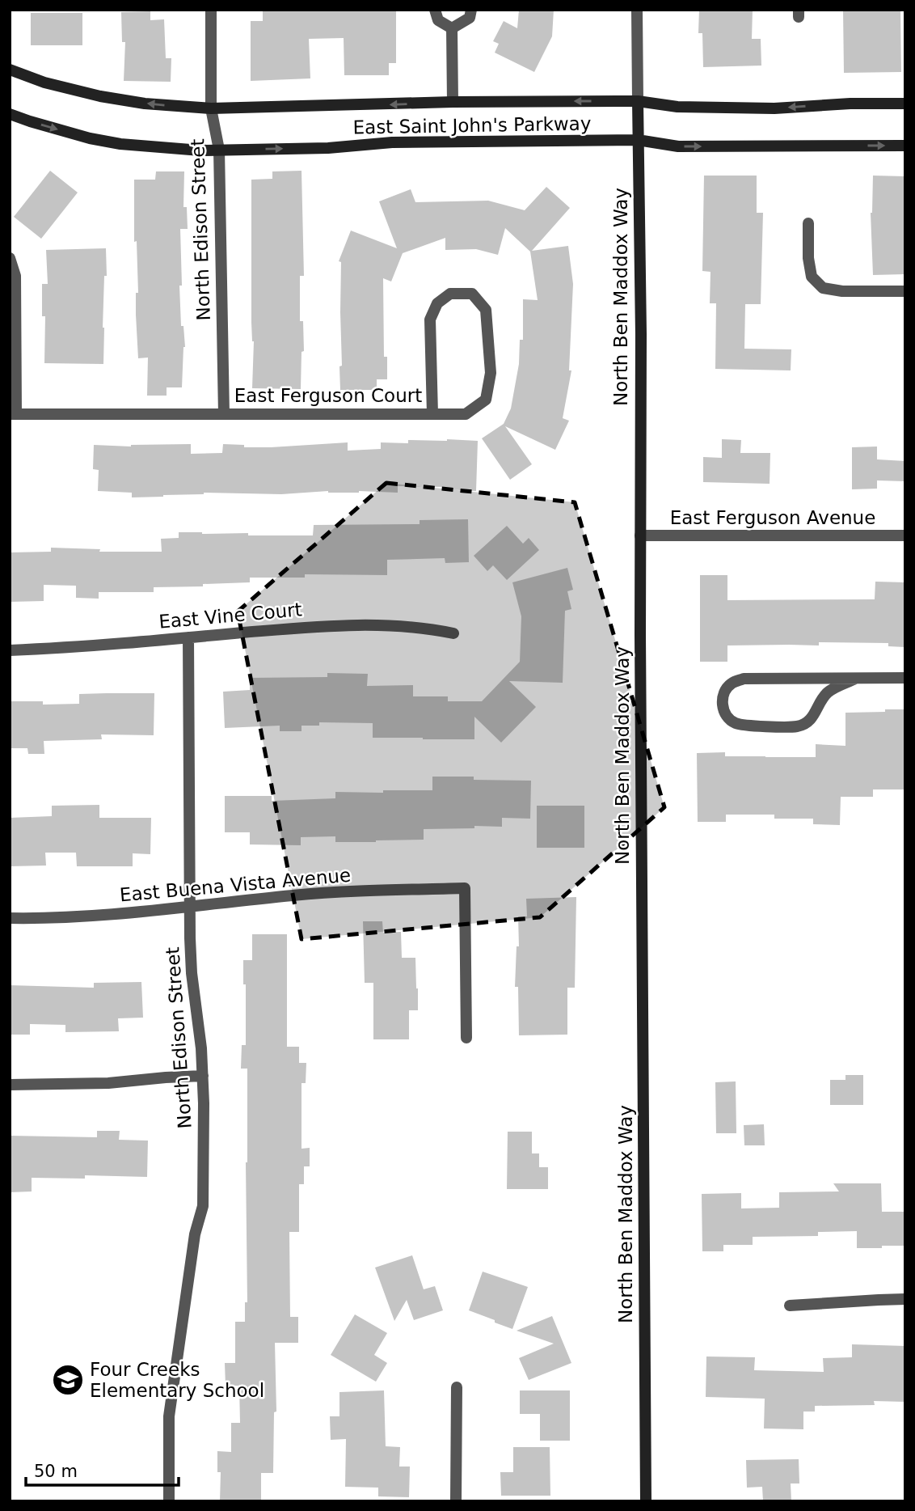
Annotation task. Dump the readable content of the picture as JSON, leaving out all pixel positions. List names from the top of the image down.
{
  "streets": {
    "main road": ["East Saint John's Parkway", "North Ben Maddox Way"],
    "street": [
      "North Edison Street",
      "East Ferguson Court",
      "East Ferguson Avenue",
      "East Vine Court",
      "East Buena Vista Avenue"
    ]
  },
  "crossings": [
    ["East Saint John's Parkway", "North Edison Street"],
    ["East Saint John's Parkway", "North Ben Maddox Way"],
    ["North Edison Street", "East Ferguson Court"],
    ["North Edison Street", "East Vine Court"],
    ["North Edison Street", "East Buena Vista Avenue"],
    ["North Ben Maddox Way", "East Ferguson Avenue"]
  ],
  "places": {
    "school or university": ["Four Creeks Elementary School"]
  },
  "scale_bar": "50 m"
}
